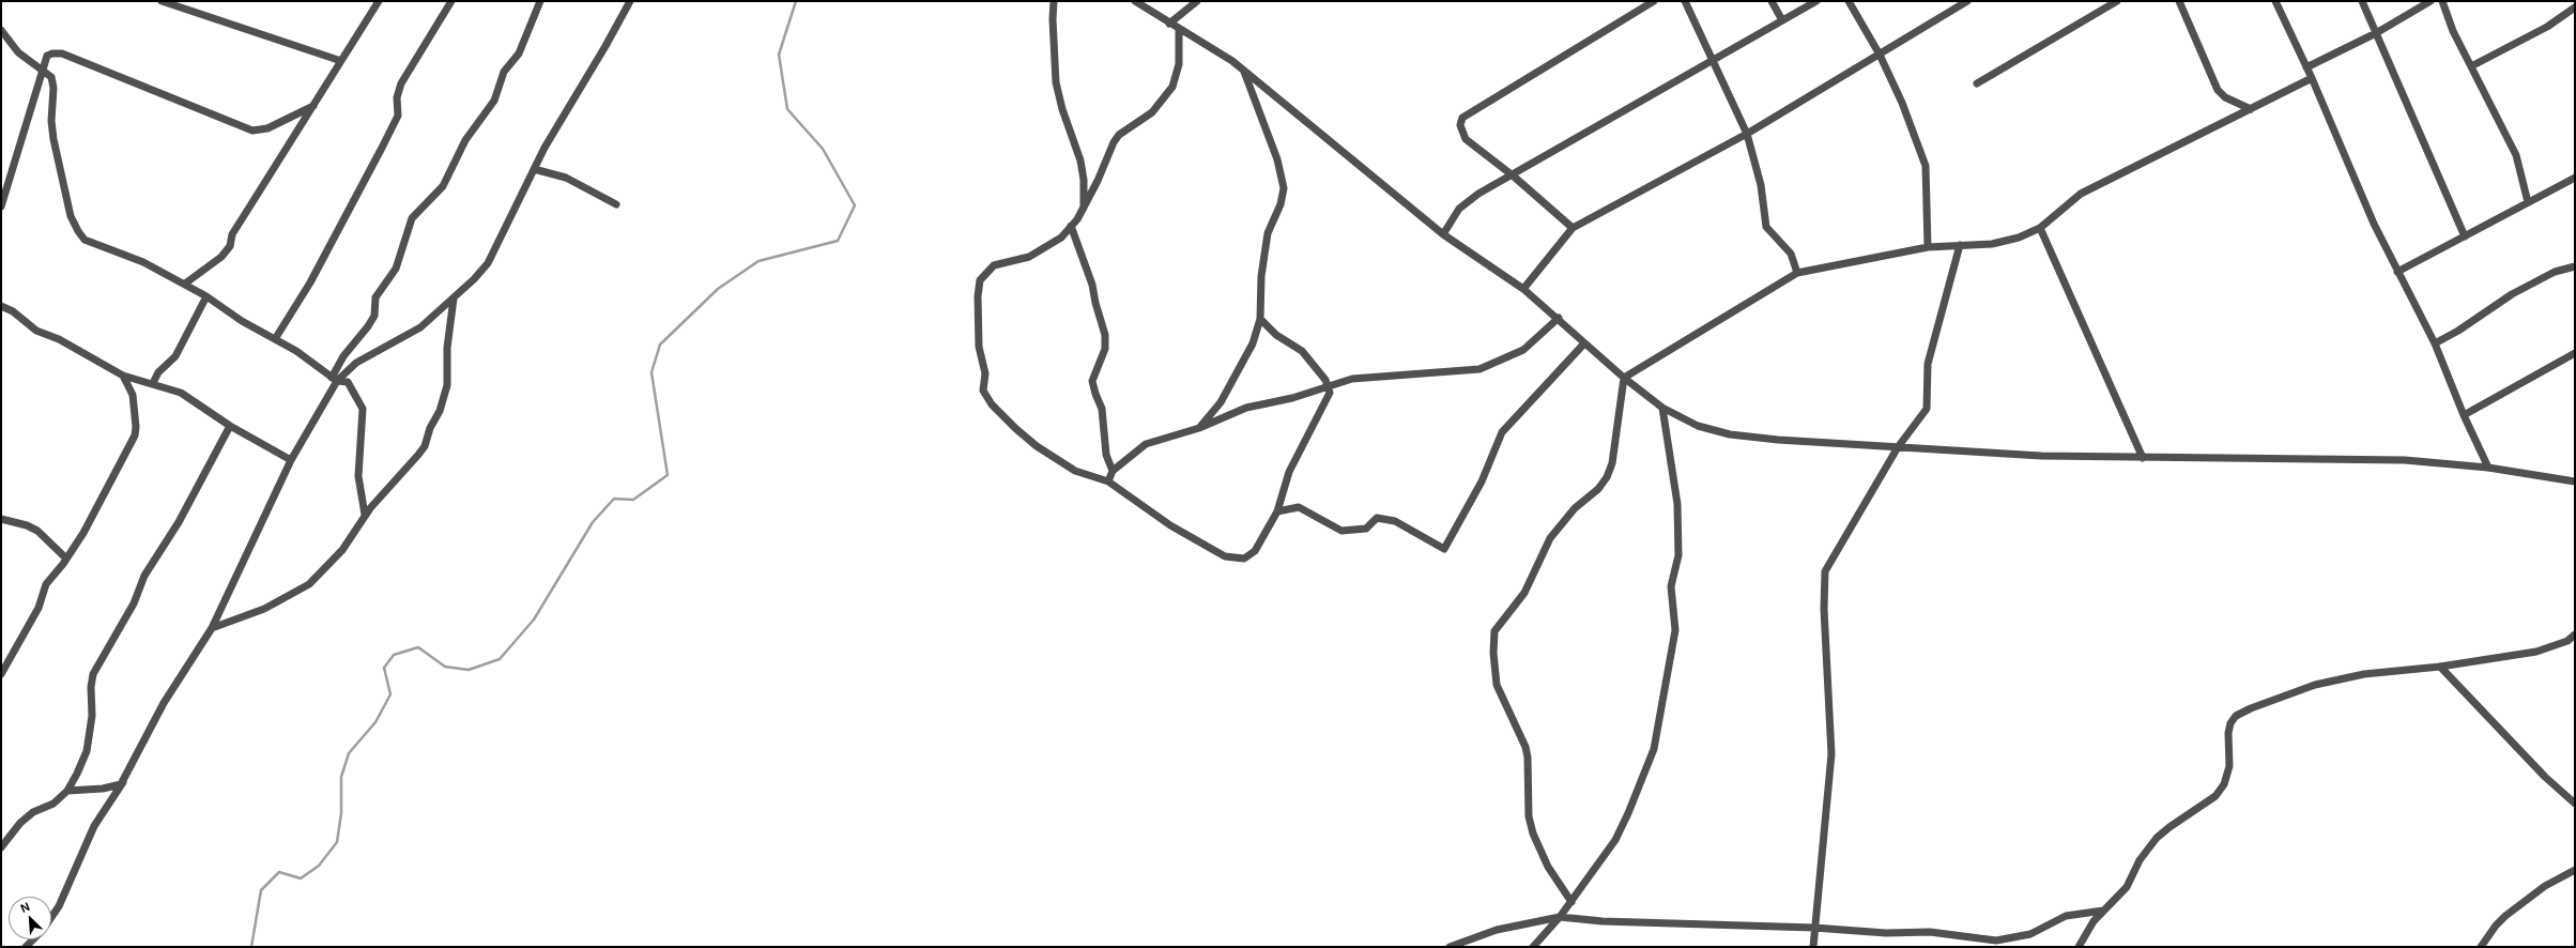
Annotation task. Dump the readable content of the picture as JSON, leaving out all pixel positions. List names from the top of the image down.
{
  "north": "top left"
}
